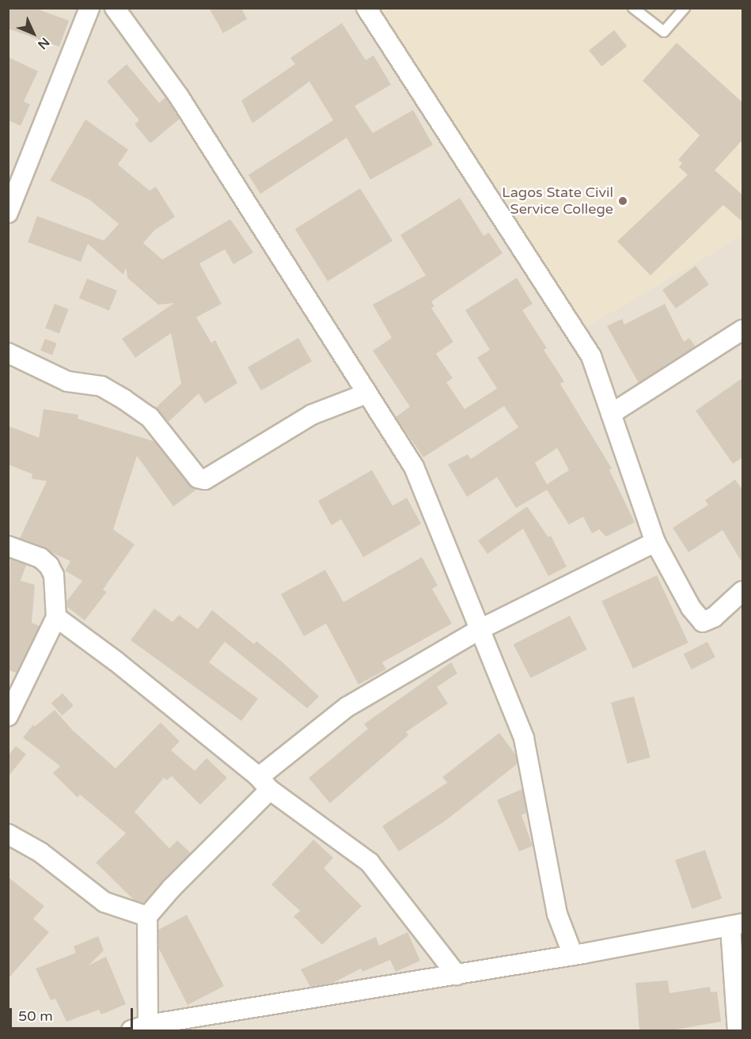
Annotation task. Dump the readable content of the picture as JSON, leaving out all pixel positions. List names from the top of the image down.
{
  "places": ["Lagos State Civil Service College"],
  "scale_bar": "50 m",
  "north": "bottom right"
}
